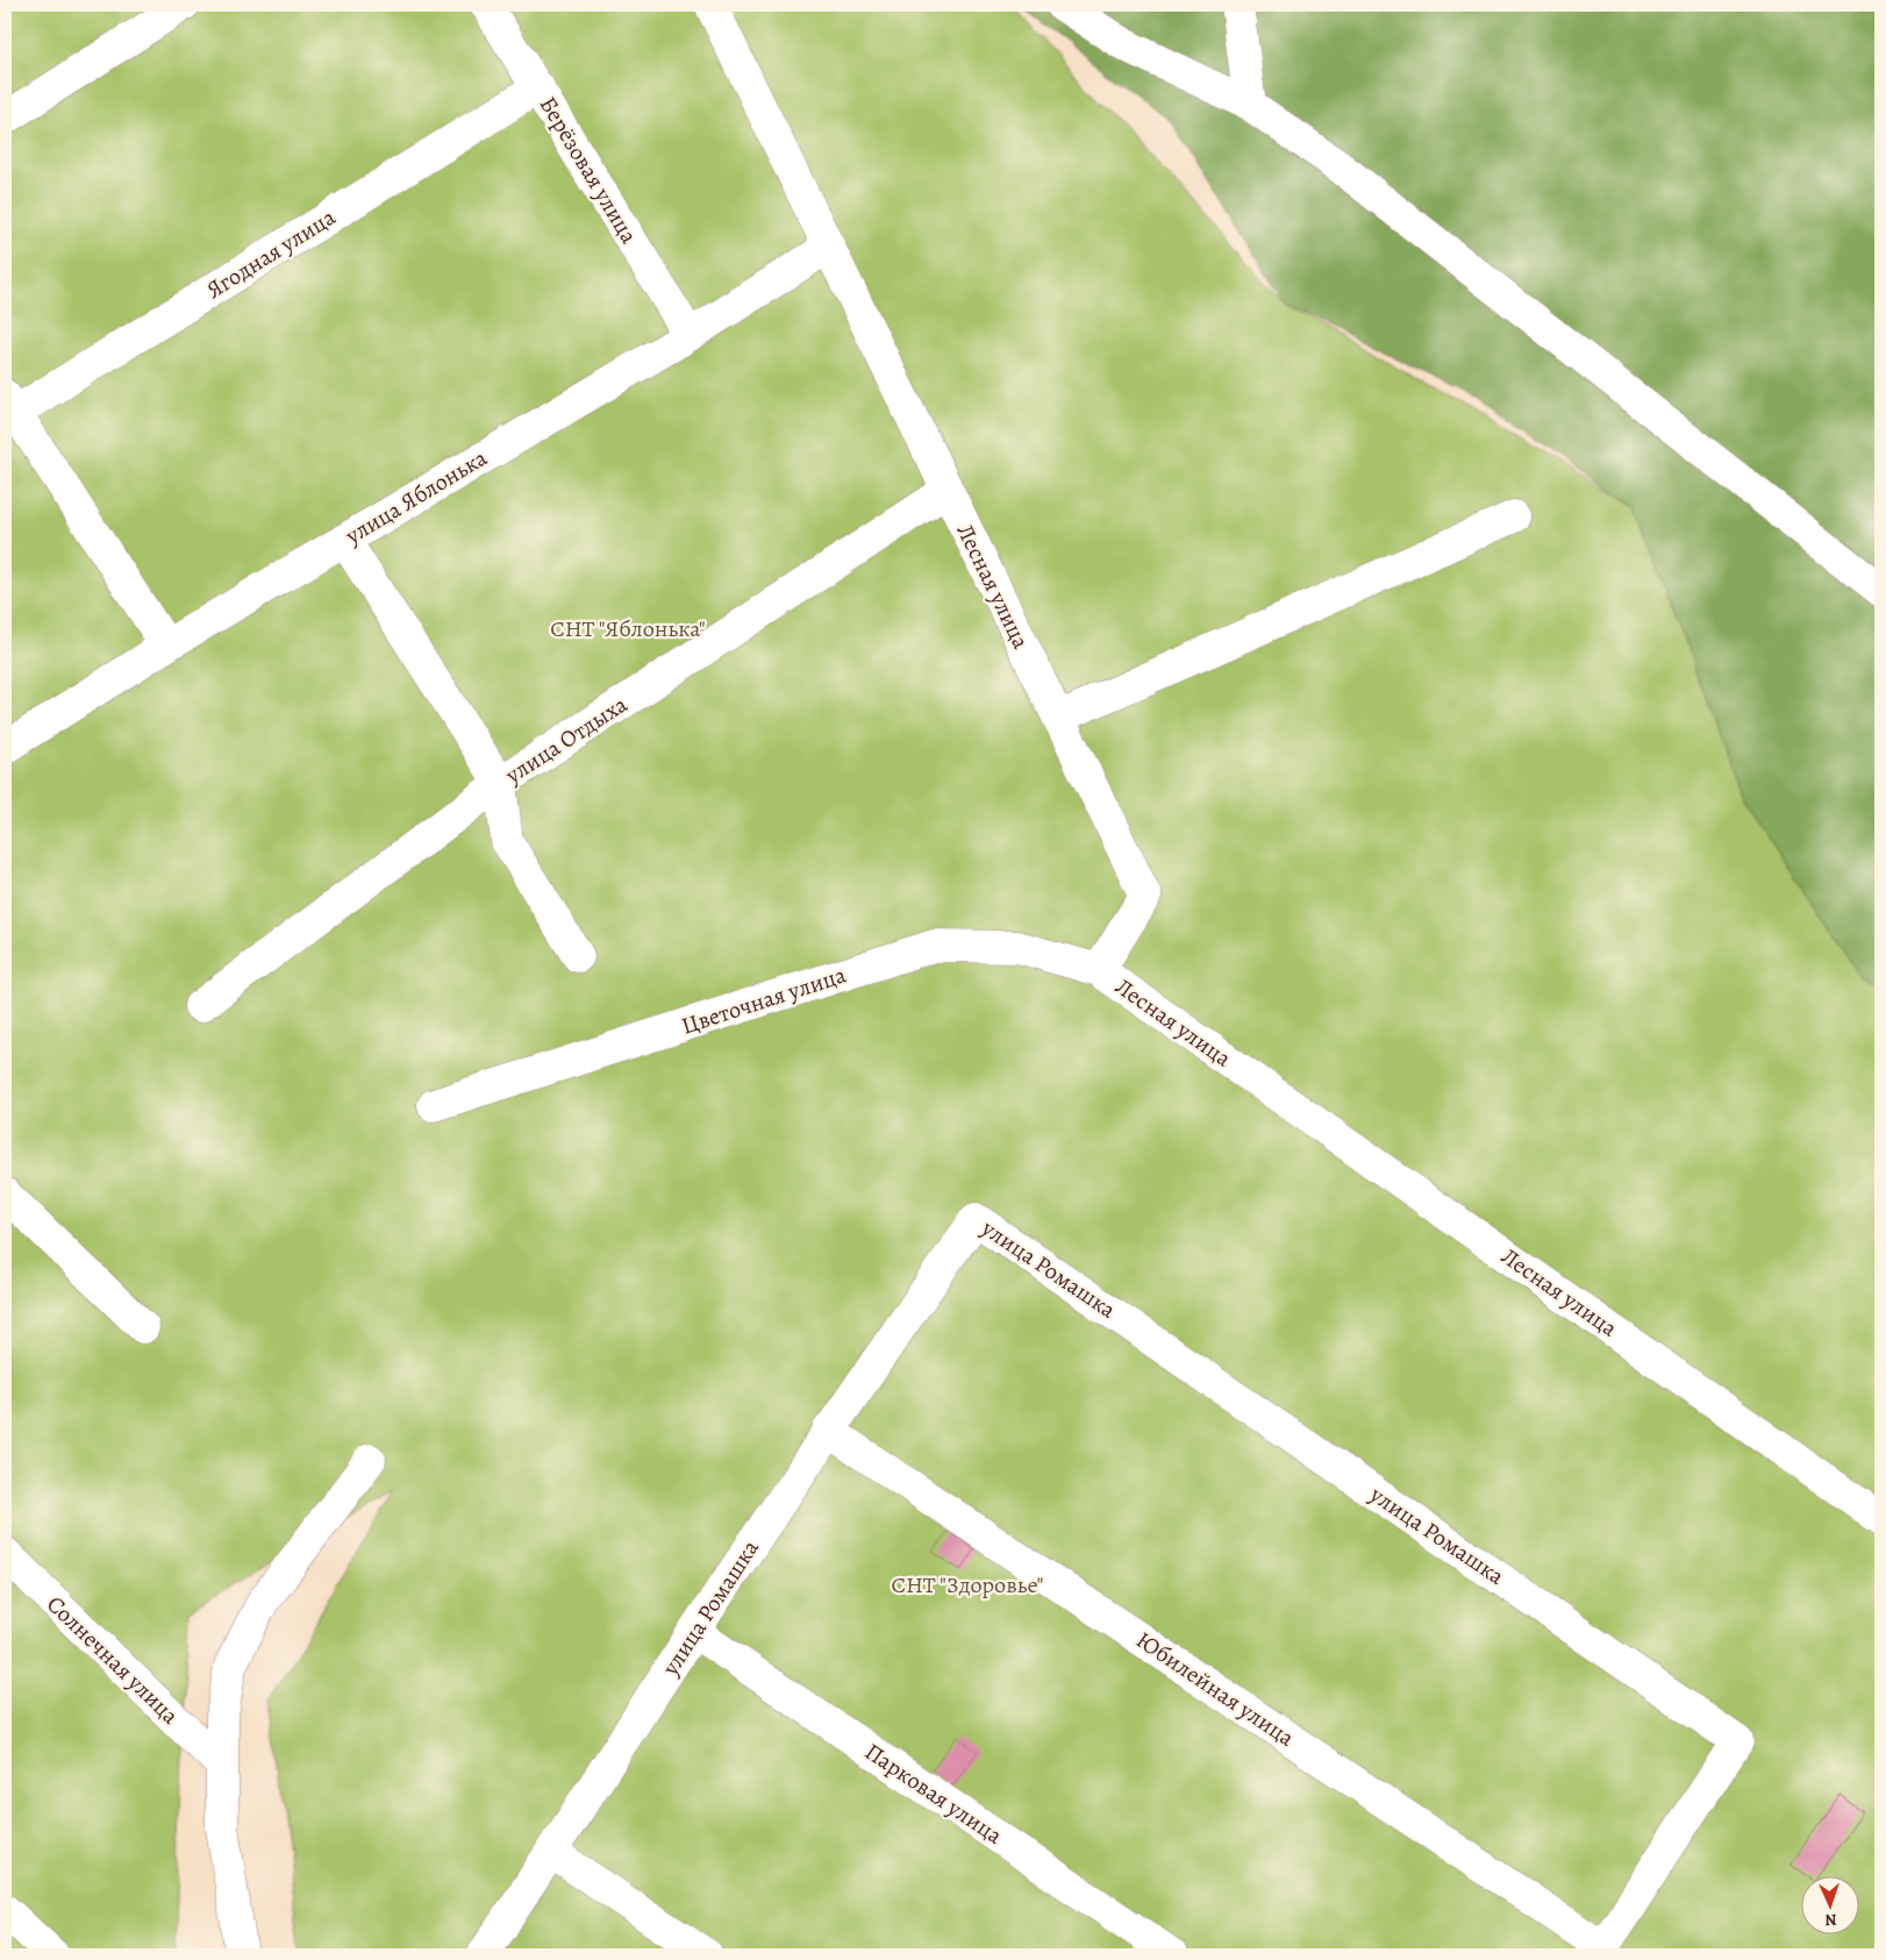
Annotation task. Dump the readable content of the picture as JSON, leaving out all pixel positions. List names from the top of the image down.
{
  "streets": {
    "street": [
      "Берёзовая улица",
      "Ягодная улица",
      "улица Яблонька",
      "Лесная улица",
      "улица Отдыха",
      "Цветочная улица",
      "улица Ромашка",
      "Солнечная улица",
      "Юбилейная улица",
      "Парковая улица"
    ]
  },
  "crossings": [
    ["Берёзовая улица", "Ягодная улица"],
    ["Берёзовая улица", "улица Яблонька"],
    ["улица Яблонька", "Лесная улица"],
    ["Лесная улица", "улица Отдыха"],
    ["Лесная улица", "Цветочная улица"],
    ["улица Ромашка", "Юбилейная улица"],
    ["улица Ромашка", "Парковая улица"]
  ],
  "parks": ["СНТ \"Яблонька\"", "СНТ \"Здоровье\""],
  "north": "bottom"
}
